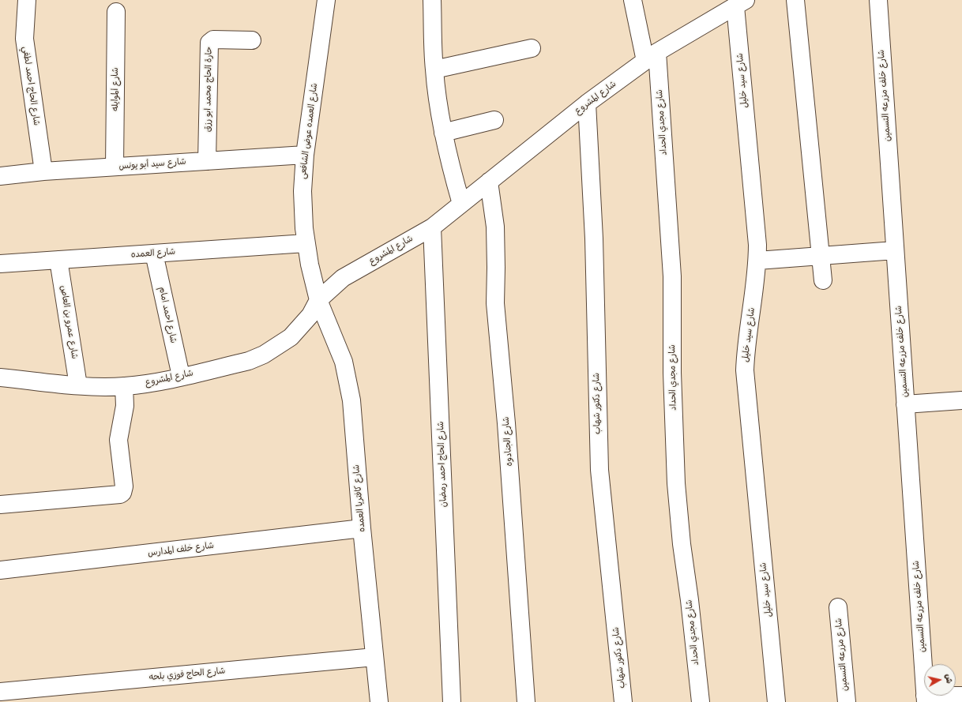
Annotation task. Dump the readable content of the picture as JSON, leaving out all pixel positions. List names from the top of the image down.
{
  "streets": {
    "street": [
      "شارع سيد خليل",
      "شارع الحاج احمد لطفي",
      "شارع الموايله",
      "حارة الحاج محمد ابو رزق",
      "شارع خلف مزرعه التسمين",
      "شارع المشروع",
      "شارع مجدي الحداد",
      "شارع العمده عوض الشافعى",
      "شارع سيد أبو يونس",
      "شارع العمده",
      "شارع احمد امام",
      "شارع عمرو بن العاص",
      "شارع دكتور شهاب",
      "شارع الجنادوه",
      "شارع الحاج احمد رمضان",
      "شارع كافتريا العمده",
      "شارع خلف المدارس",
      "شارع مزرعه التسمين",
      "شارع الحاج فوزي بلحه"
    ]
  },
  "crossings": [
    ["شارع سيد خليل", "شارع المشروع"],
    ["شارع الحاج احمد لطفي", "شارع سيد أبو يونس"],
    ["شارع الموايله", "شارع سيد أبو يونس"],
    ["حارة الحاج محمد ابو رزق", "شارع سيد أبو يونس"],
    ["شارع المشروع", "شارع مجدي الحداد"],
    ["شارع المشروع", "شارع العمده عوض الشافعى"],
    ["شارع المشروع", "شارع احمد امام"],
    ["شارع المشروع", "شارع عمرو بن العاص"],
    ["شارع المشروع", "شارع دكتور شهاب"],
    ["شارع المشروع", "شارع الجنادوه"],
    ["شارع المشروع", "شارع الحاج احمد رمضان"],
    ["شارع المشروع", "شارع كافتريا العمده"],
    ["شارع العمده عوض الشافعى", "شارع سيد أبو يونس"],
    ["شارع العمده عوض الشافعى", "شارع العمده"],
    ["شارع العمده عوض الشافعى", "شارع كافتريا العمده"],
    ["شارع العمده", "شارع احمد امام"],
    ["شارع العمده", "شارع عمرو بن العاص"],
    ["شارع كافتريا العمده", "شارع خلف المدارس"],
    ["شارع كافتريا العمده", "شارع الحاج فوزي بلحه"]
  ],
  "north": "right"
}
